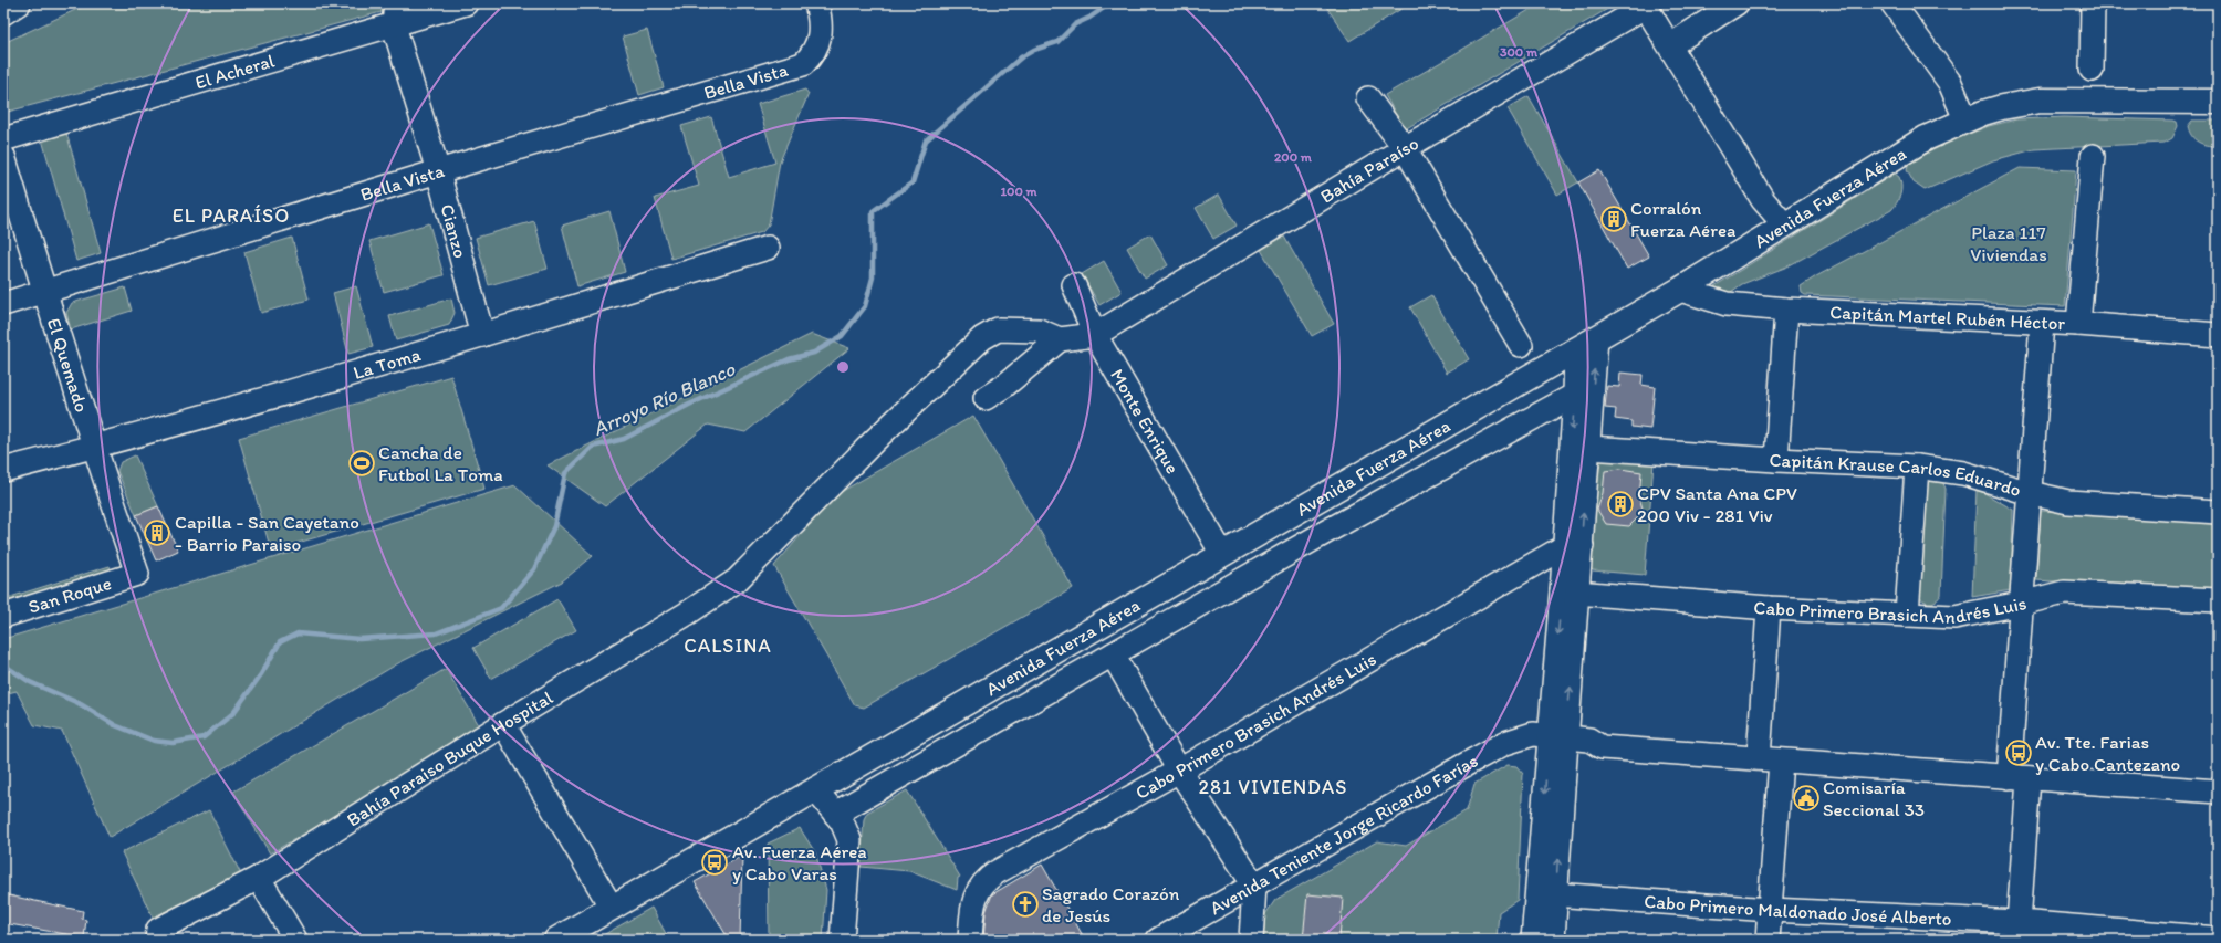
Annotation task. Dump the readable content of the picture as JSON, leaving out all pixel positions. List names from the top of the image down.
{
  "streets": {
    "main road": ["Avenida Fuerza Aérea"],
    "street": [
      "El Acheral",
      "Bella Vista",
      "Bahía Paraíso",
      "Cianzo",
      "Capitán Martel Rubén Héctor",
      "La Toma",
      "El Quemado",
      "Monte Enrique",
      "Capitán Krause Carlos Eduardo",
      "San Roque",
      "Cabo Primero Brasich Andrés Luis",
      "Bahía Paraiso Buque Hospital",
      "Avenida Teniente Jorge Ricardo Farías",
      "Cabo Primero Maldonado José Alberto"
    ]
  },
  "crossings": [
    ["El Acheral", "Cianzo"],
    ["Bella Vista", "Cianzo"],
    ["Bella Vista", "El Quemado"],
    ["Bahía Paraíso", "Monte Enrique"],
    ["Avenida Fuerza Aérea", "Capitán Martel Rubén Héctor"],
    ["Avenida Fuerza Aérea", "Monte Enrique"],
    ["Cianzo", "La Toma"],
    ["La Toma", "El Quemado"],
    ["El Quemado", "San Roque"]
  ],
  "districts": ["EL PARAÍSO", "CALSINA", "281 VIVIENDAS"],
  "water": ["Arroyo Río Blanco"],
  "parks": ["Plaza 117 Viviendas"],
  "places": {
    "building": ["Corralón Fuerza Aérea", "CPV Santa Ana CPV 200 Viv - 281 Viv", "Capilla - San Cayetano - Barrio Paraiso"],
    "sports": ["Cancha de Futbol La Toma"],
    "bus stop": ["Av. Tte. Farias y Cabo Cantezano", "Av. Fuerza Aérea y Cabo Varas"],
    "public building": ["Comisaría Seccional 33"],
    "church": ["Sagrado Corazón de Jesús"]
  },
  "rings": ["300 m", "200 m", "100 m"]
}
